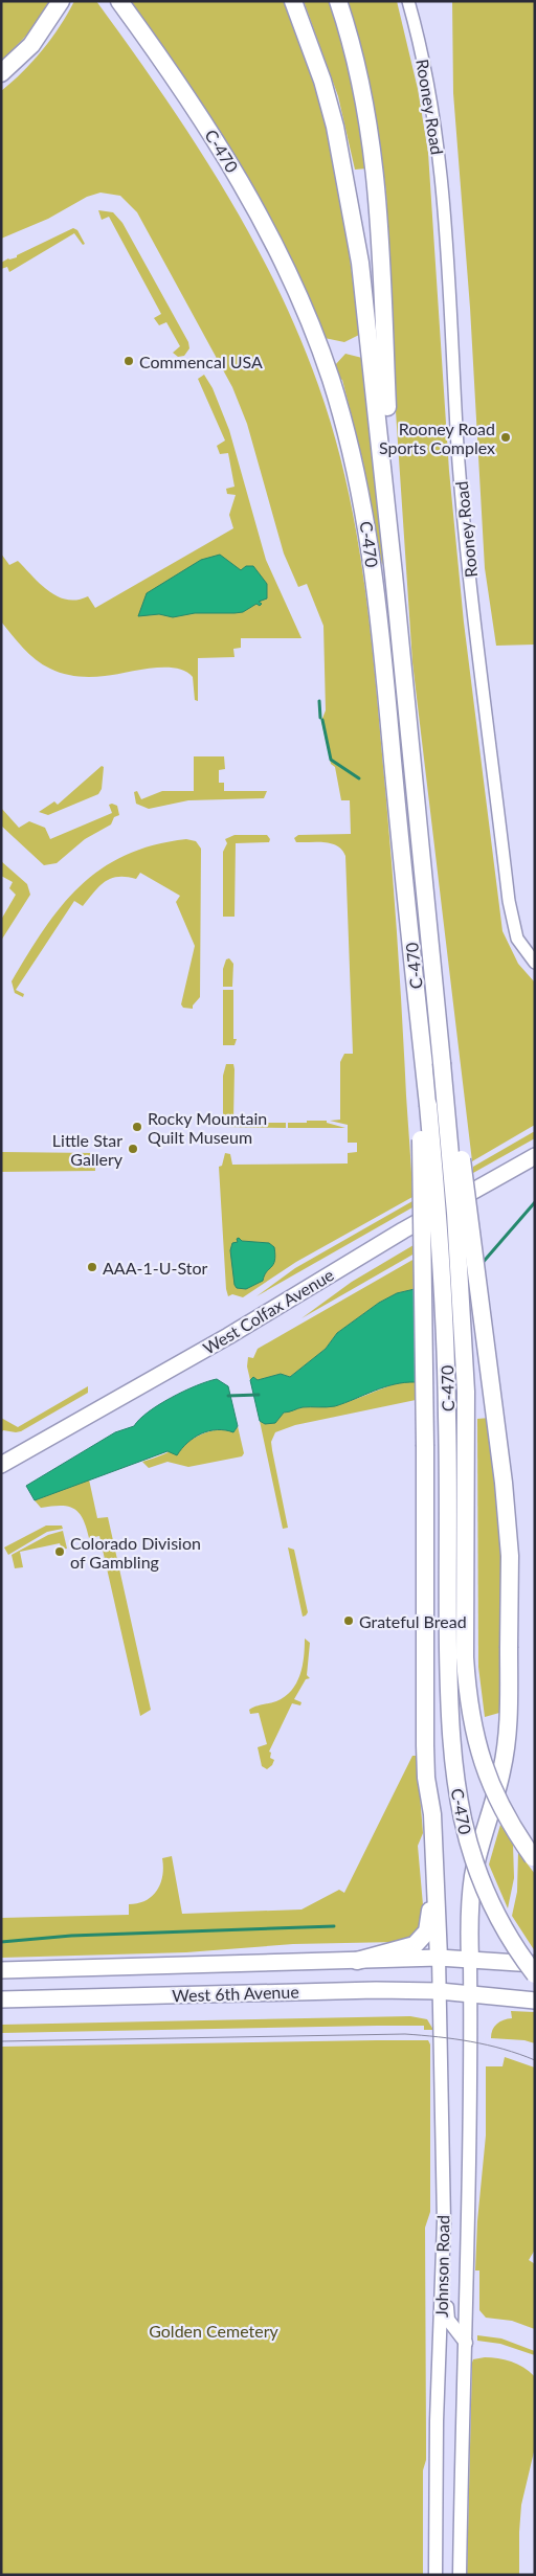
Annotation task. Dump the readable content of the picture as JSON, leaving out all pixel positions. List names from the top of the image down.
{
  "streets": {
    "highway": ["C-470"],
    "main road": ["West Colfax Avenue", "West 6th Avenue", "Johnson Road"],
    "street": ["Rooney Road"]
  },
  "crossings": [
    ["West 6th Avenue", "Johnson Road"]
  ],
  "parks": ["Golden Cemetery"],
  "places": [
    "Commencal USA",
    "Rooney Road Sports Complex",
    "Rocky Mountain Quilt Museum",
    "Little Star Gallery",
    "AAA-1-U-Stor",
    "Colorado Division of Gambling",
    "Grateful Bread"
  ]
}
